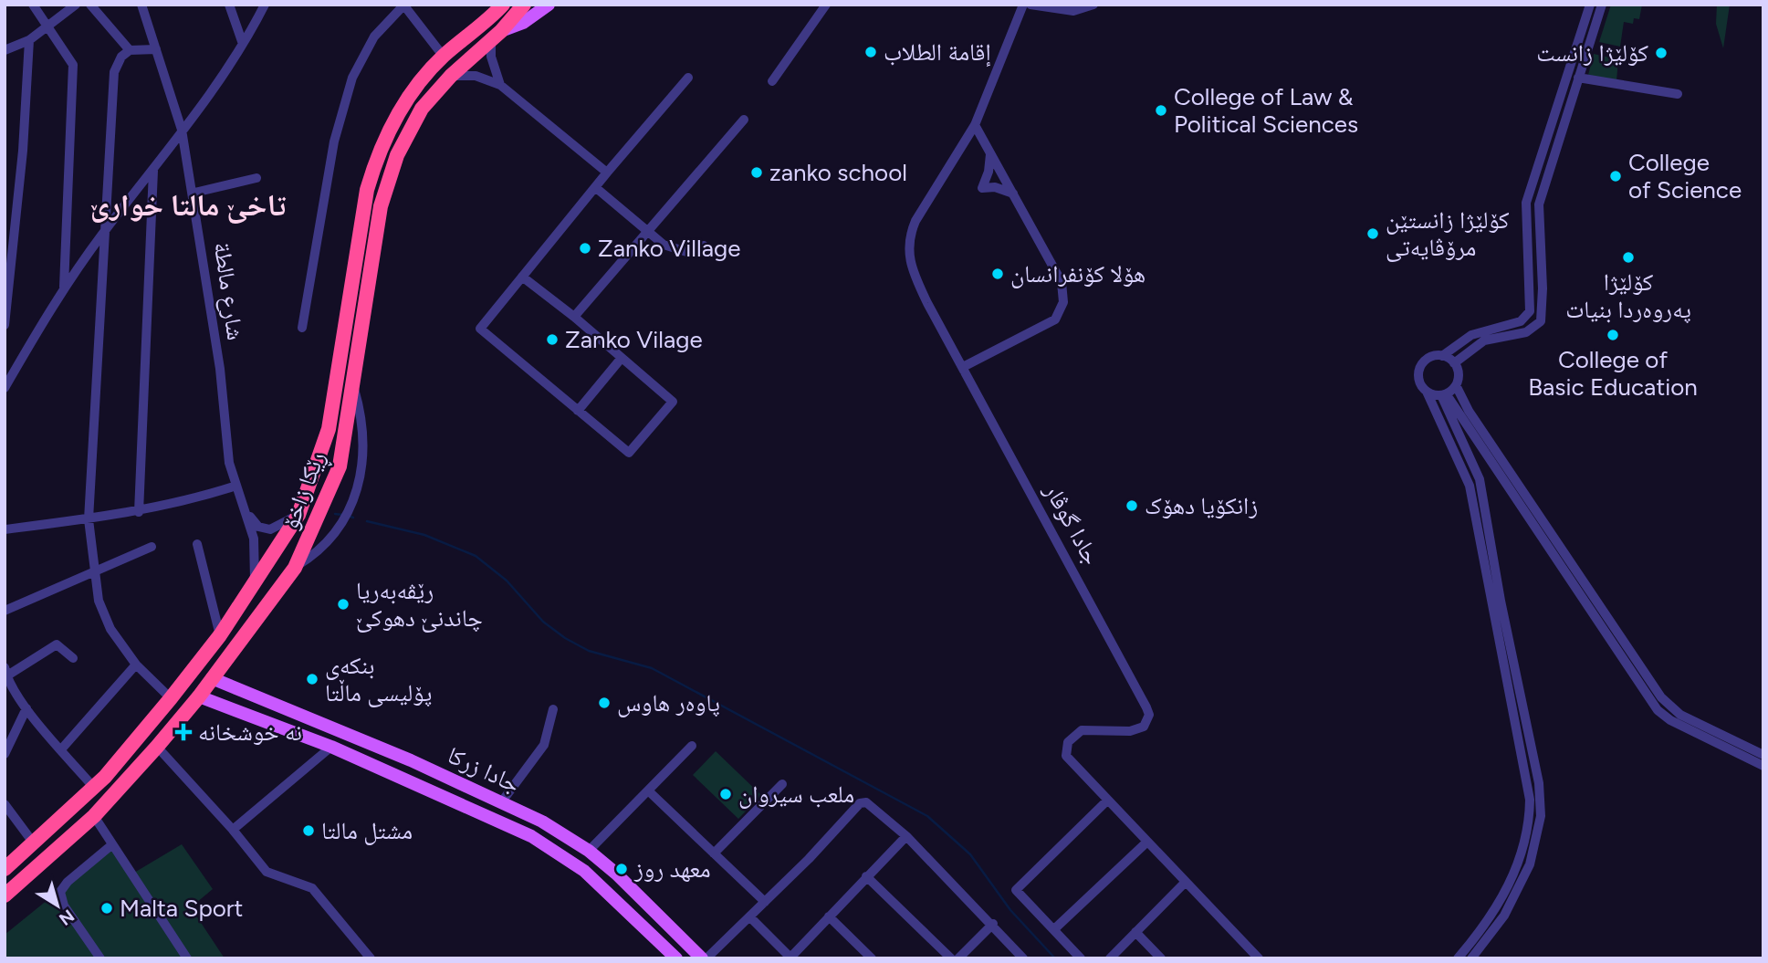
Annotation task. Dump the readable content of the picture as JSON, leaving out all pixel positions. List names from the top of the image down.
{
  "streets": {
    "highway": ["ڕێکا زاخۆ"],
    "main road": ["جادا زرکا"],
    "street": ["شارع مالطة", "جادا گوڤار"]
  },
  "crossings": [
    ["شارع مالطة", "ڕێکا زاخۆ"],
    ["ڕێکا زاخۆ", "جادا زرکا"]
  ],
  "districts": ["تاخێ مالتا خوارێ"],
  "places": {
    "other": [
      "إقامة الطلاب",
      "کۆلێژا زانست",
      "College of Law & Political Sciences",
      "zanko school",
      "College of Science",
      "كۆلێژا زانستێن مرۆڤایەتی",
      "Zanko Village",
      "کۆلێژا پەروەردا بنیات",
      "هۆلا كۆنفرانسان",
      "College of Basic Education",
      "Zanko Vilage",
      "زانکۆیا دهۆک",
      "رێڤەبەریا چاندنێ دهوکێ",
      "بنکەی پۆلیسی ماڵتا",
      "پاوەر هاوس",
      "ملعب سيروان",
      "مشتل مالتا",
      "معهد روز",
      "Malta Sport"
    ],
    "health": ["نه خوشخانه"]
  },
  "north": "bottom right"
}
